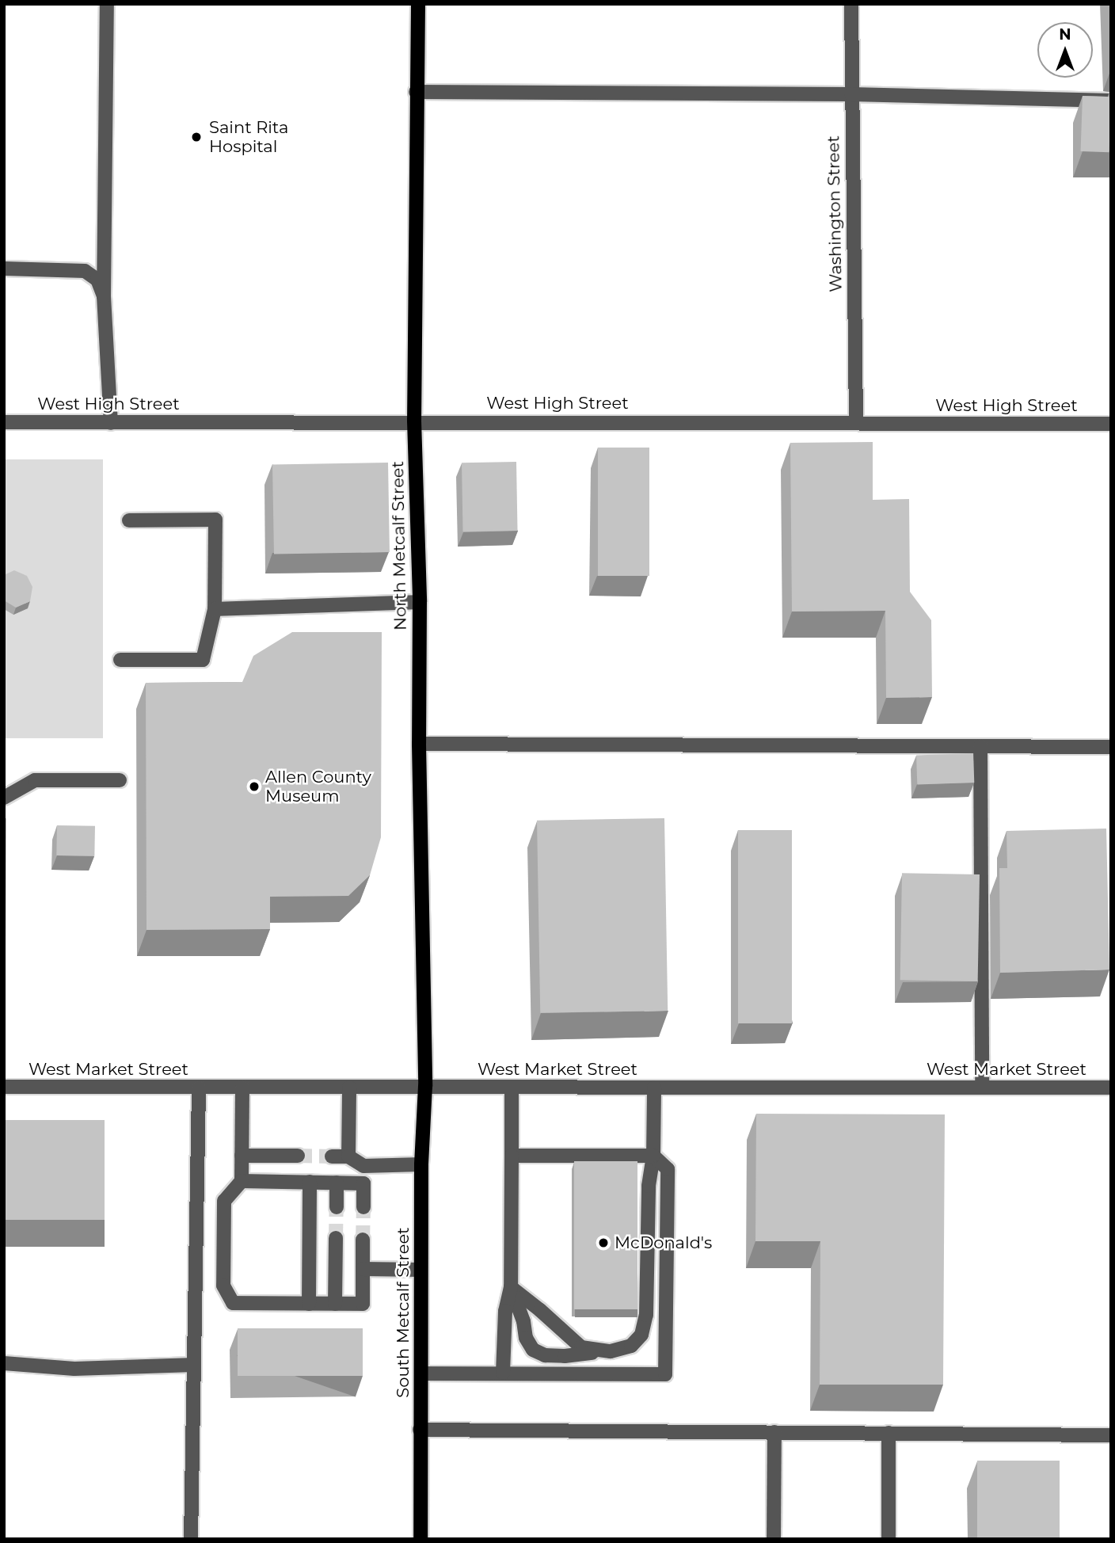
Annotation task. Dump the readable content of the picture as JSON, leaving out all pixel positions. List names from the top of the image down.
{
  "streets": {
    "main road": ["North Metcalf Street", "South Metcalf Street"],
    "street": ["Washington Street", "West High Street", "West Market Street"]
  },
  "crossings": [
    ["Washington Street", "West High Street"],
    ["West High Street", "North Metcalf Street"],
    ["North Metcalf Street", "West Market Street"],
    ["North Metcalf Street", "South Metcalf Street"],
    ["West Market Street", "South Metcalf Street"]
  ],
  "places": ["Saint Rita Hospital", "Allen County Museum", "McDonald's"],
  "north": "top"
}
